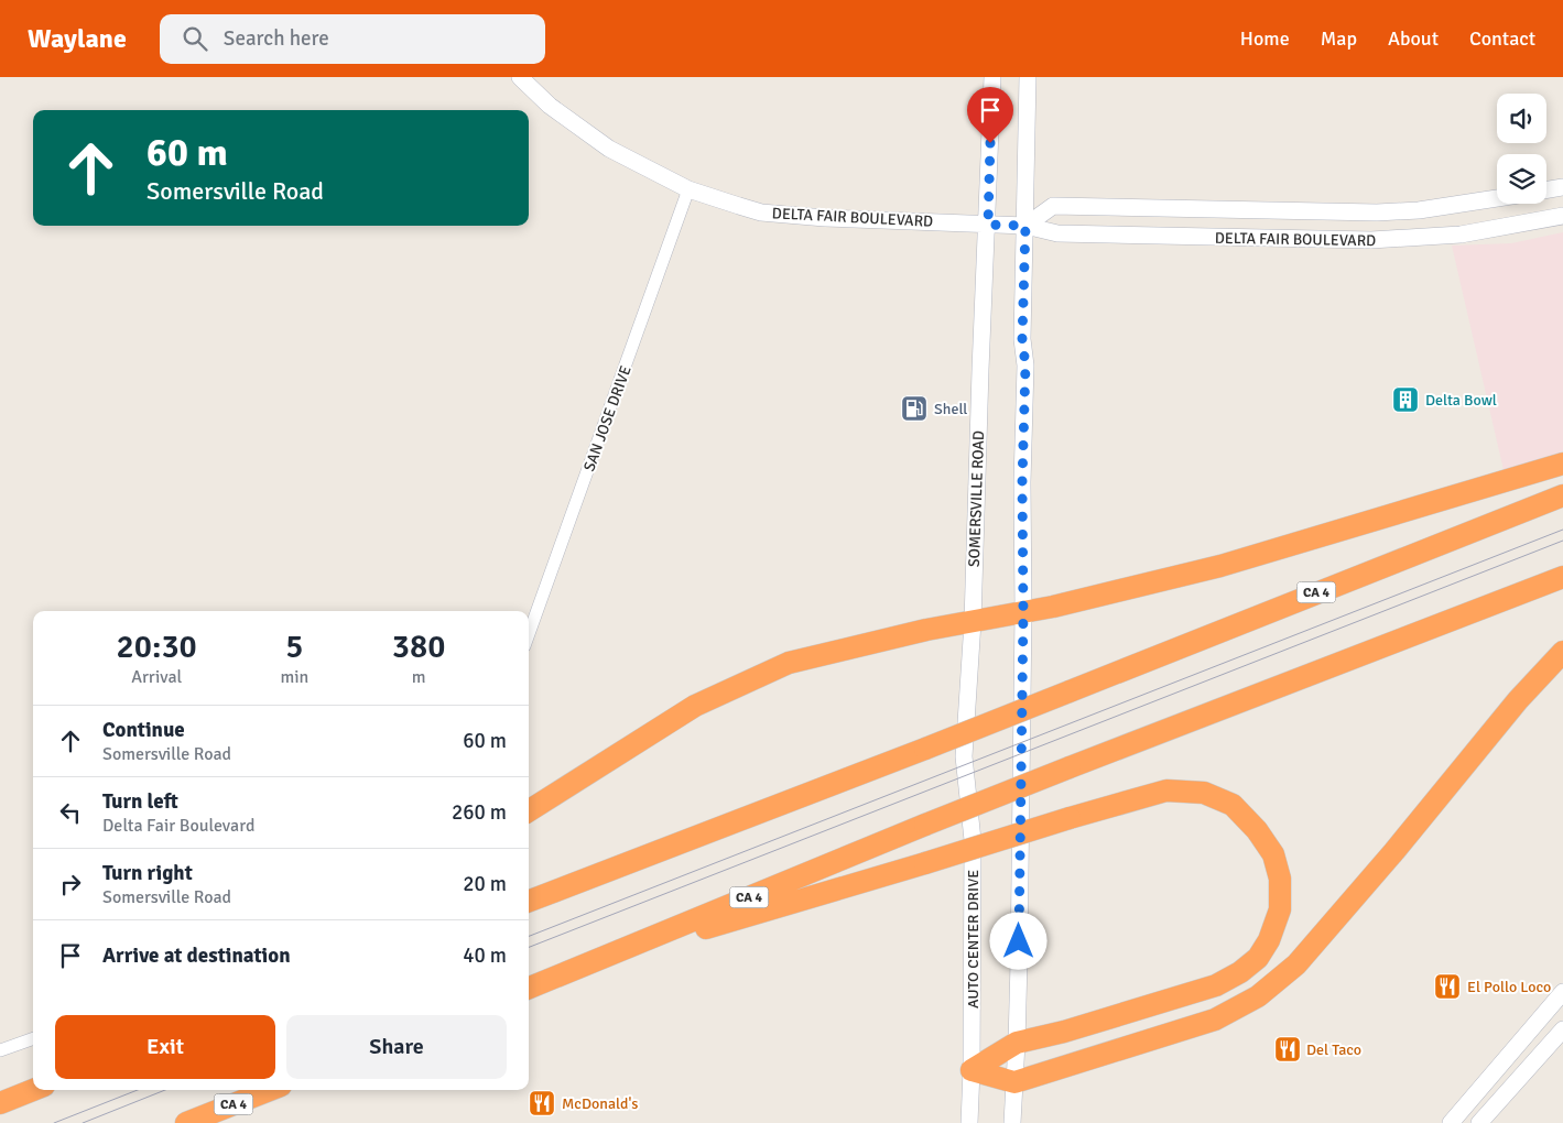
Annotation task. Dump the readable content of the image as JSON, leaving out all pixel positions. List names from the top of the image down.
{
  "streets": {
    "highway": ["CA 4"],
    "main road": ["DELTA FAIR BOULEVARD", "SOMERSVILLE ROAD", "AUTO CENTER DRIVE"],
    "street": ["SAN JOSE DRIVE"]
  },
  "crossings": [
    ["DELTA FAIR BOULEVARD", "SAN JOSE DRIVE"],
    ["DELTA FAIR BOULEVARD", "SOMERSVILLE ROAD"],
    ["SOMERSVILLE ROAD", "AUTO CENTER DRIVE"]
  ],
  "places": {
    "building": ["Delta Bowl"],
    "fuel station": ["Shell"],
    "restaurant": ["El Pollo Loco", "Del Taco", "McDonald's"]
  },
  "page": {
    "header": "Waylane",
    "search": "Search here",
    "nav": [
      "Home",
      "Map",
      "About",
      "Contact"
    ],
    "turn": ["60 m", "Somersville Road"],
    "eta": [
      "20:30",
      "Arrival",
      "5",
      "min",
      "380",
      "m"
    ],
    "list": [
      {
        "name": "Continue",
        "note": "Somersville Road",
        "value": "60 m"
      },
      {
        "name": "Turn left",
        "note": "Delta Fair Boulevard",
        "value": "260 m"
      },
      {
        "name": "Turn right",
        "note": "Somersville Road",
        "value": "20 m"
      },
      {
        "name": "Arrive at destination",
        "value": "40 m"
      }
    ],
    "buttons": ["Exit", "Share"]
  }
}
